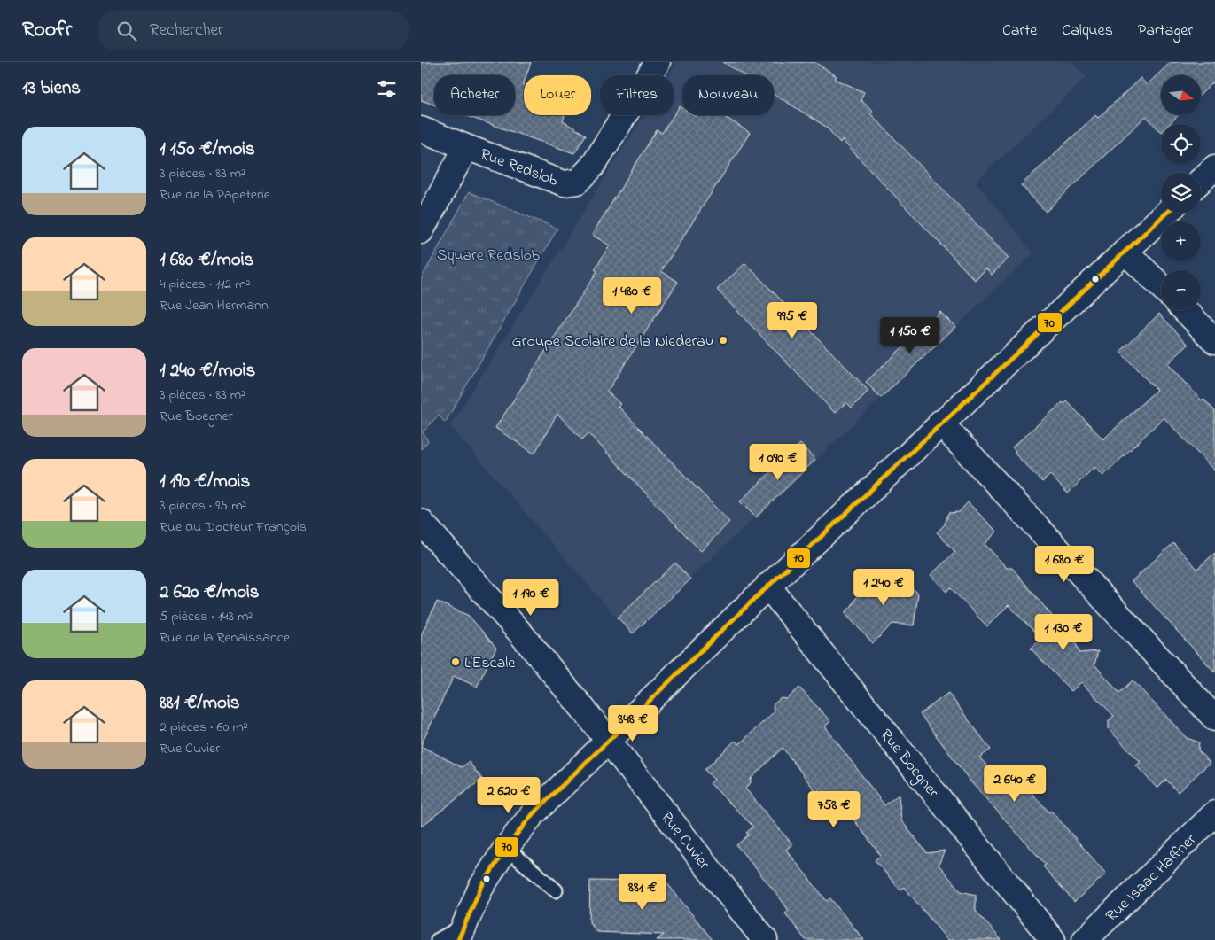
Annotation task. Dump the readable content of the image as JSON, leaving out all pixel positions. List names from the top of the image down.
{
  "streets": {
    "street": [
      "Rue Redslob",
      "Rue Boegner",
      "Rue Cuvier",
      "Rue Isaac Haffner"
    ]
  },
  "parks": ["Square Redslob"],
  "places": ["Groupe Scolaire de la Niederau", "L’Escale"],
  "lines": ["transit line 70"],
  "north": "right",
  "page": {
    "header": "Roofr",
    "search": "Rechercher",
    "nav": ["Carte", "Calques", "Partager"],
    "heading": "13 biens",
    "map_buttons": ["+", "−"],
    "chip": [
      "Acheter",
      "Louer",
      "Filtres",
      "Nouveau"
    ],
    "list": [
      {
        "name": "1 150 €/mois",
        "note": "3 pièces · 83 m² · Rue de la Papeterie"
      },
      {
        "name": "1 680 €/mois",
        "note": "4 pièces · 112 m² · Rue Jean Hermann"
      },
      {
        "name": "1 240 €/mois",
        "note": "3 pièces · 83 m² · Rue Boegner"
      },
      {
        "name": "1 190 €/mois",
        "note": "3 pièces · 95 m² · Rue du Docteur François"
      },
      {
        "name": "2 620 €/mois",
        "note": "5 pièces · 143 m² · Rue de la Renaissance"
      },
      {
        "name": "881 €/mois",
        "note": "2 pièces · 60 m² · Rue Cuvier"
      }
    ],
    "price": [
      "1 480 €",
      "995 €",
      "1 150 €",
      "1 090 €",
      "1 680 €",
      "1 240 €",
      "1 190 €",
      "1 130 €",
      "848 €",
      "2 640 €",
      "2 620 €",
      "758 €",
      "881 €"
    ]
  }
}
